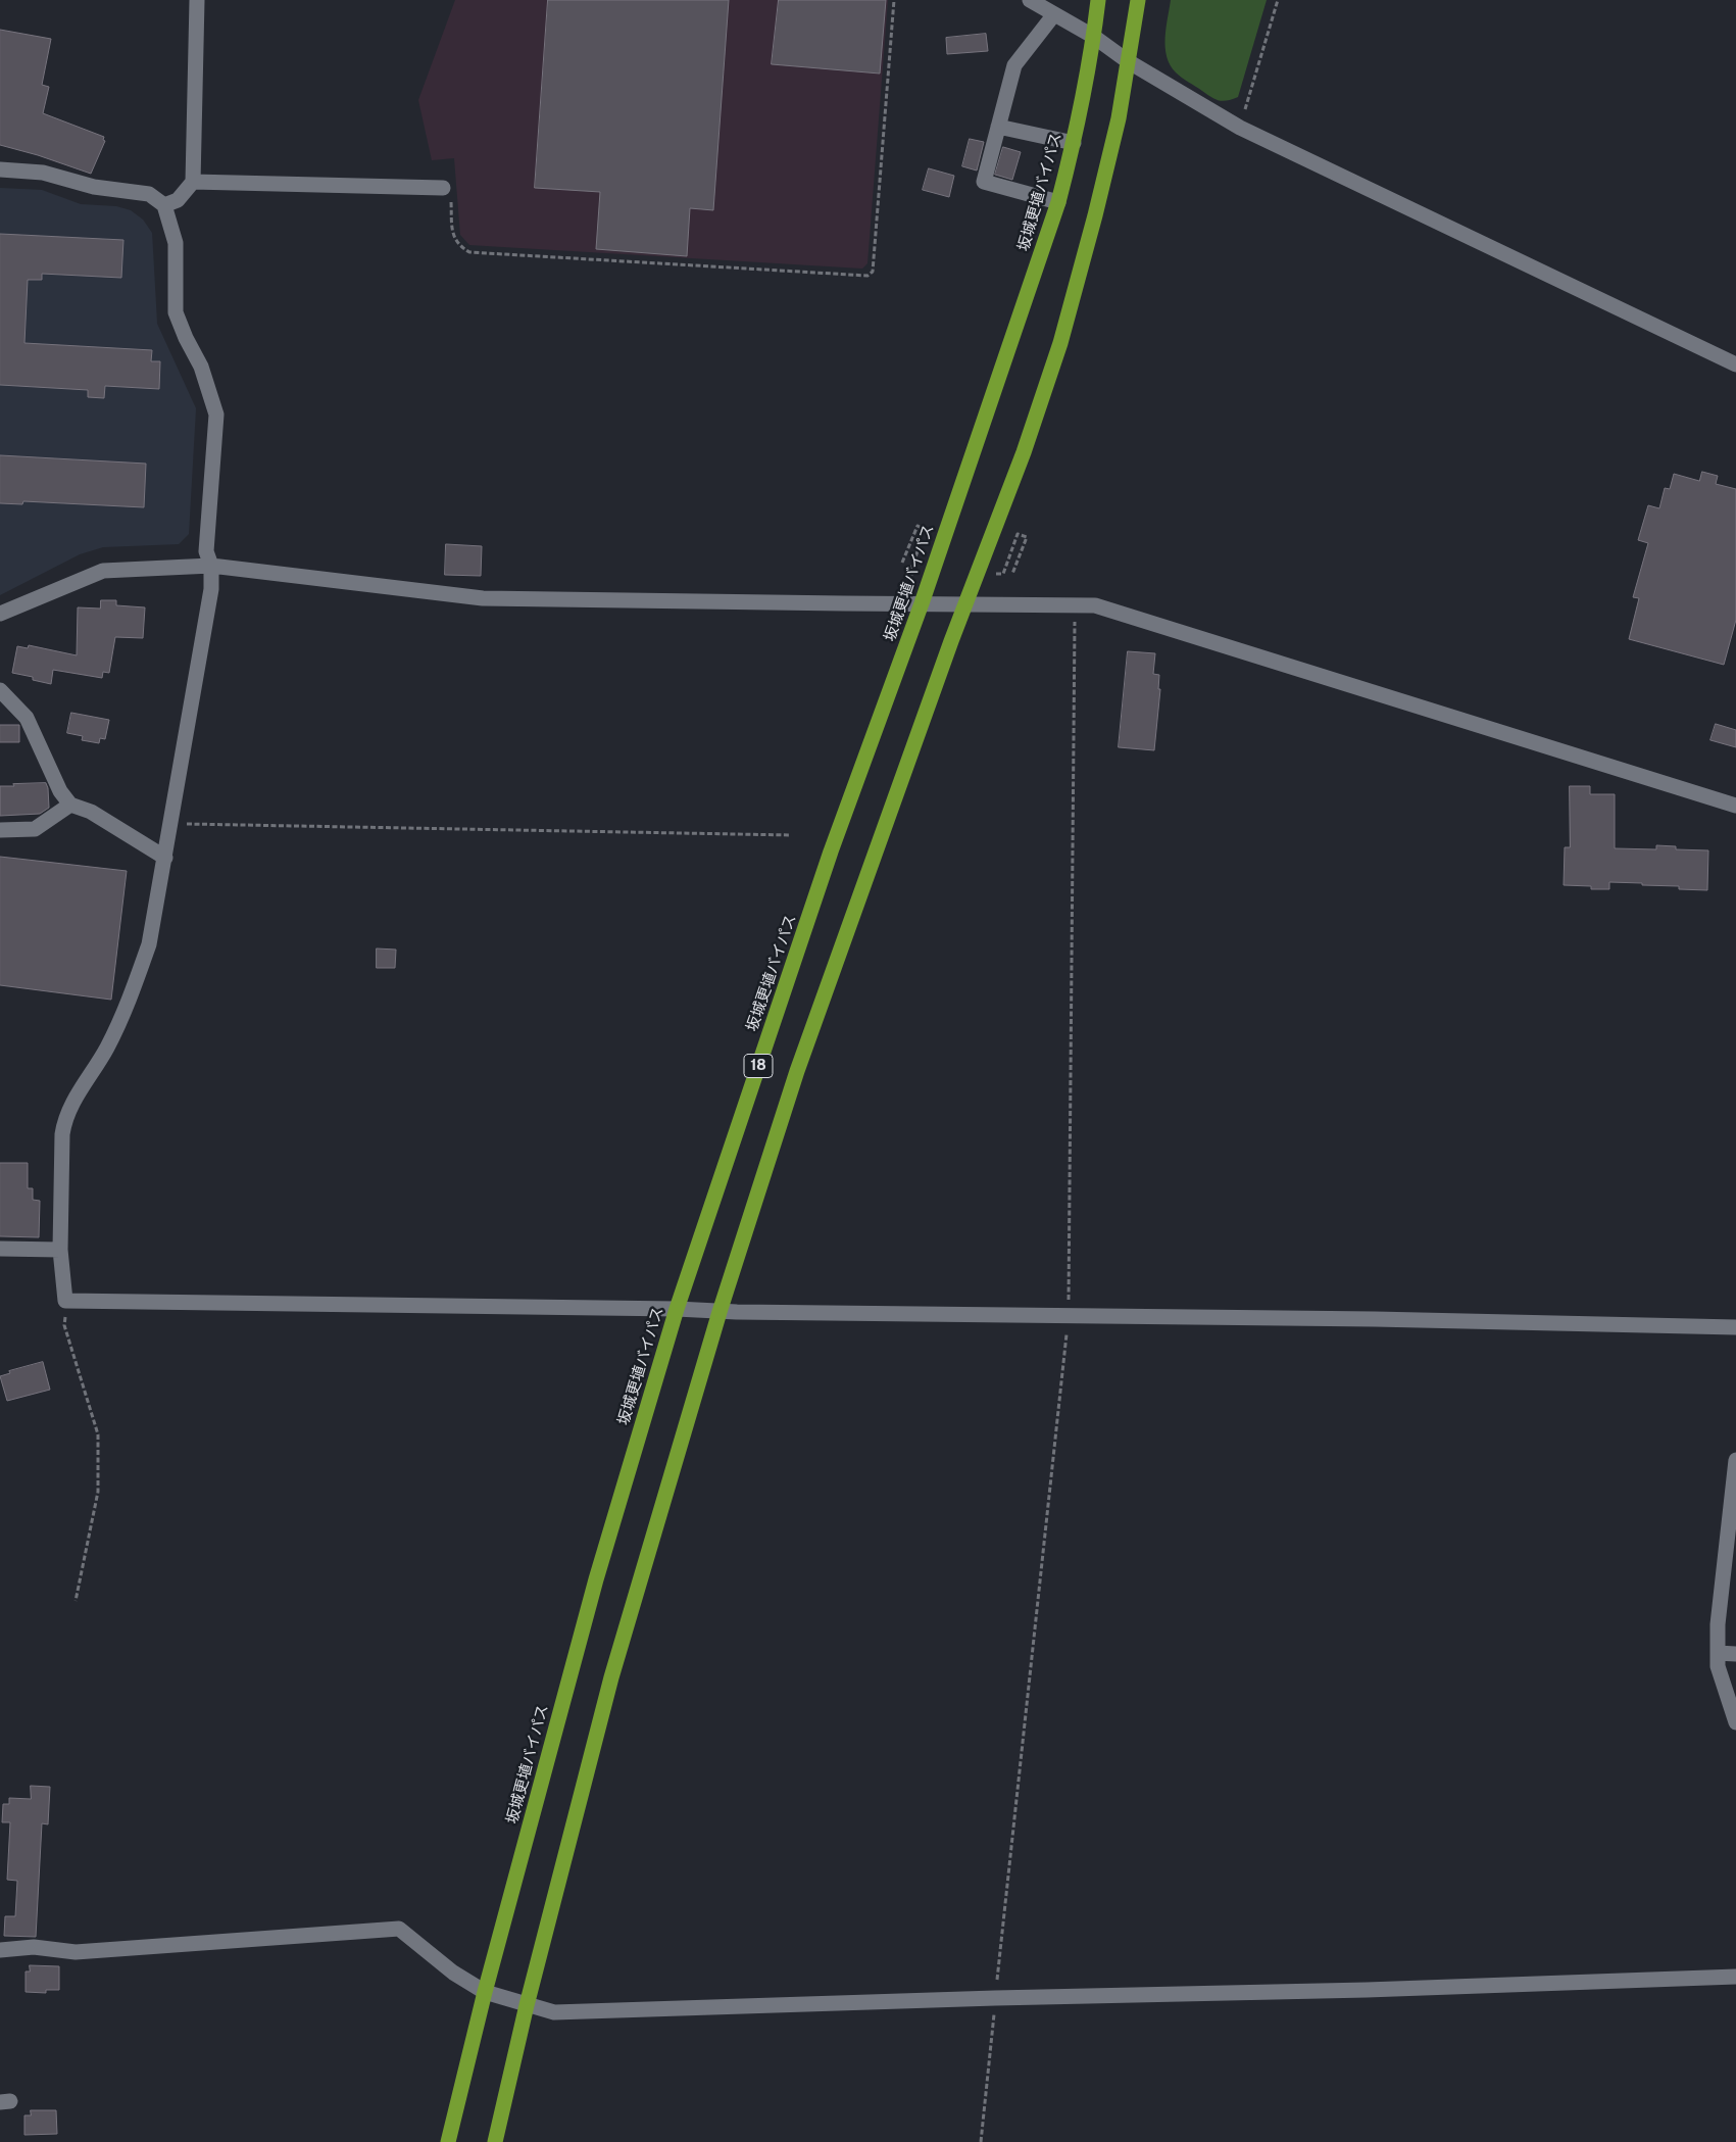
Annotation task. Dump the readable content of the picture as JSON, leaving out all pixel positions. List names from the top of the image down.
{
  "streets": {
    "highway": ["坂城更埴バイパス", "18"]
  }
}
